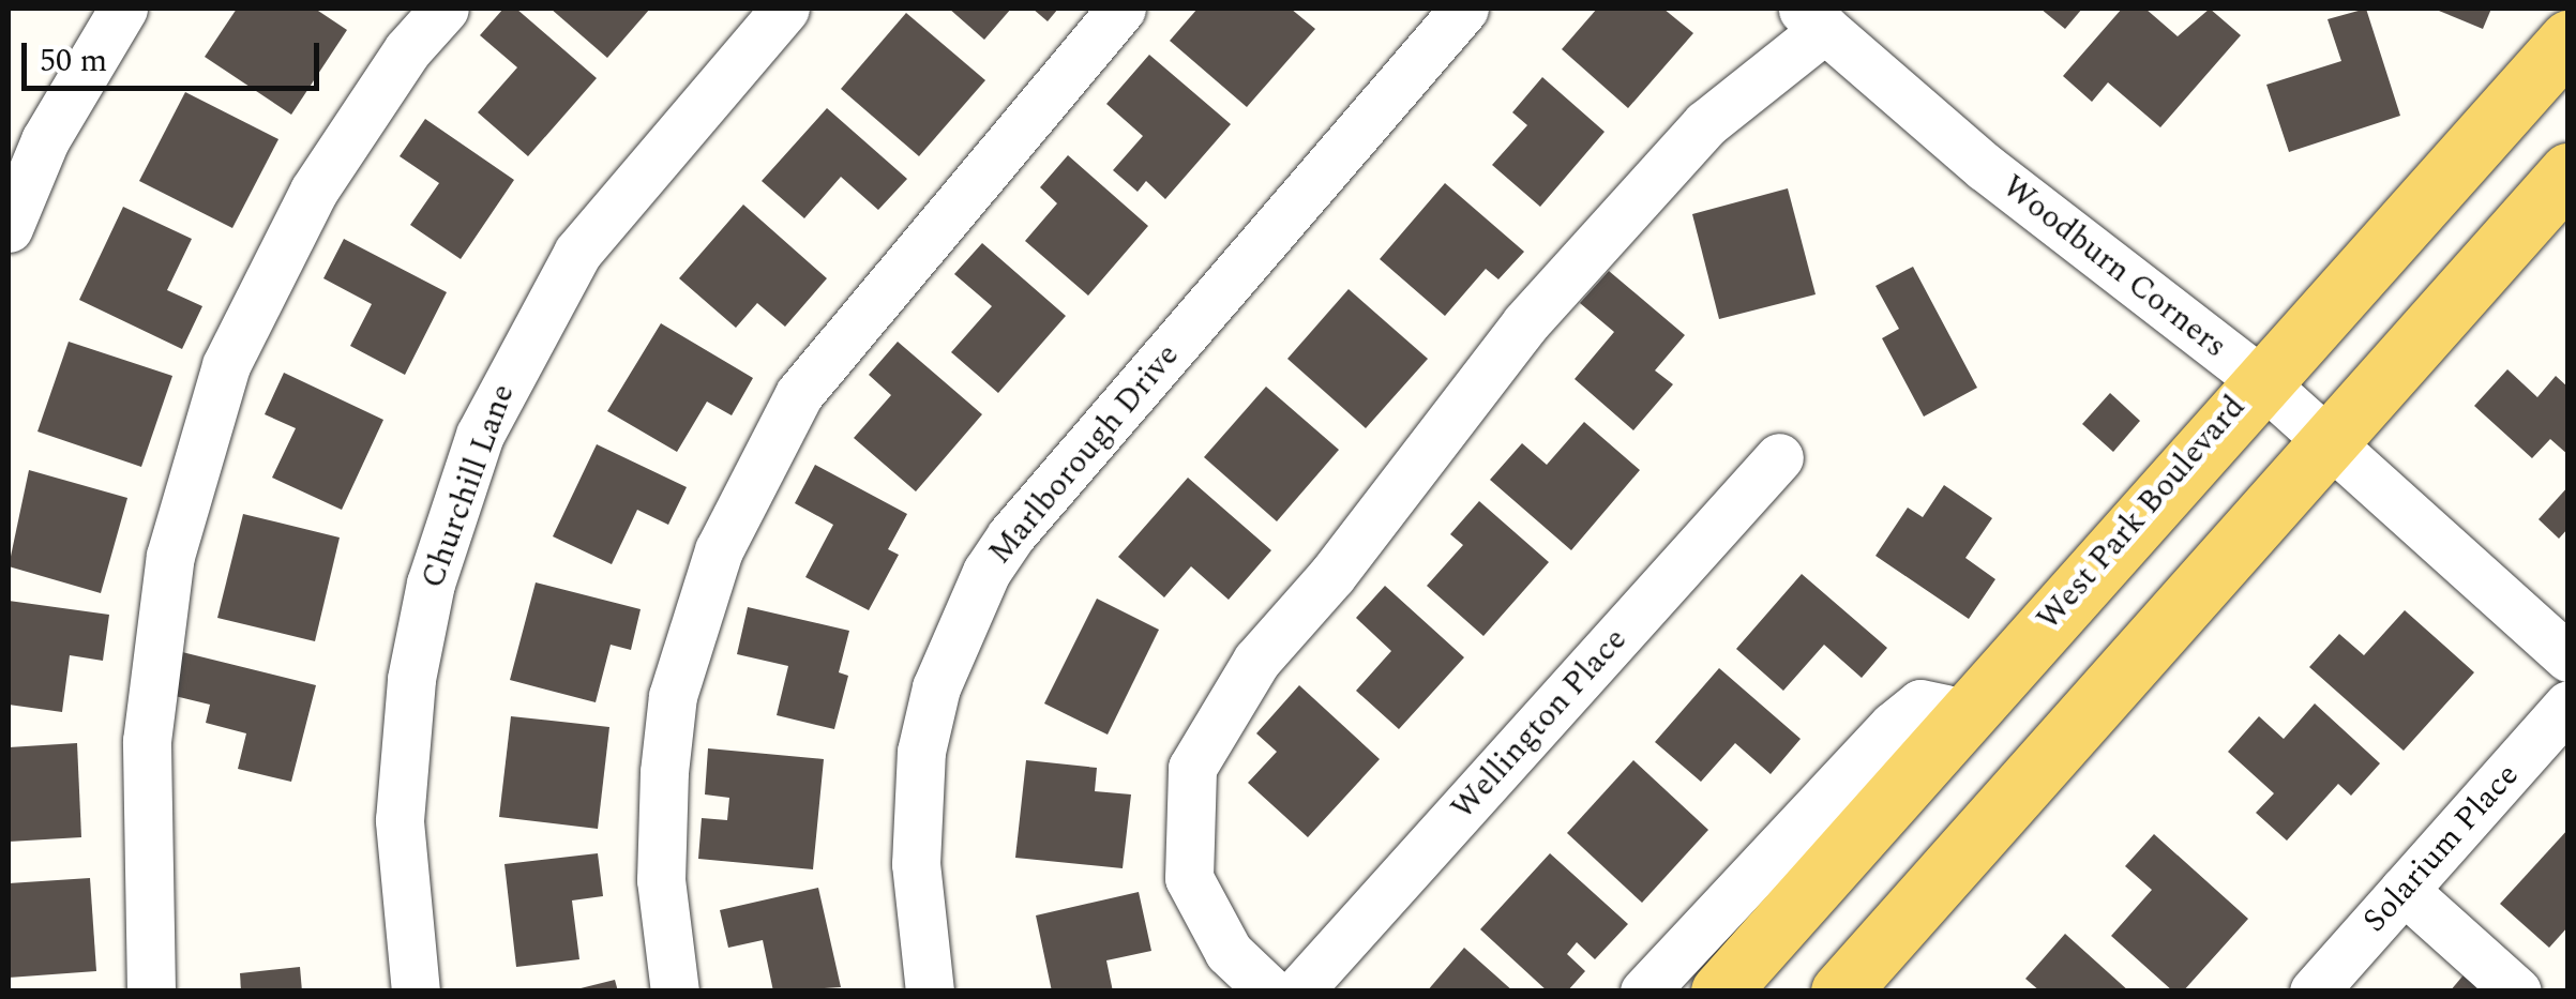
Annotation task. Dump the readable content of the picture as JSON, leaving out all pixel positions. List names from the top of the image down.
{
  "streets": {
    "main road": ["West Park Boulevard"],
    "street": [
      "Woodburn Corners",
      "Marlborough Drive",
      "Churchill Lane",
      "Wellington Place",
      "Solarium Place"
    ]
  },
  "crossings": [
    ["Woodburn Corners", "West Park Boulevard"]
  ],
  "scale_bar": "50 m"
}
